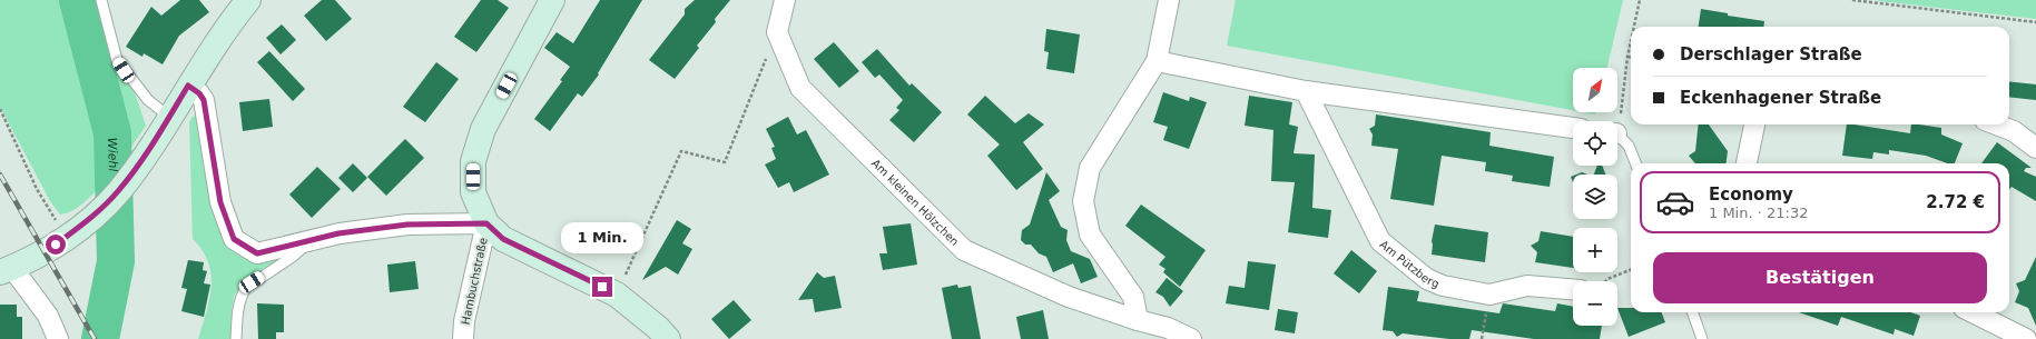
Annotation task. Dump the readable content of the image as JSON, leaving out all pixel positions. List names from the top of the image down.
{
  "streets": {
    "street": ["Am kleinen Hölzchen", "Am Pützberg", "Hambuchstraße"]
  },
  "water": ["Wiehl"],
  "north": "top right",
  "page": {
    "banner": ["Derschlager Straße", "Eckenhagener Straße"],
    "map_buttons": ["+", "−"],
    "list": [
      {
        "name": "Economy",
        "note": "1 Min. · 21:32",
        "value": "2.72 €"
      }
    ],
    "bubble": "1 Min.",
    "buttons": "Bestätigen"
  }
}
